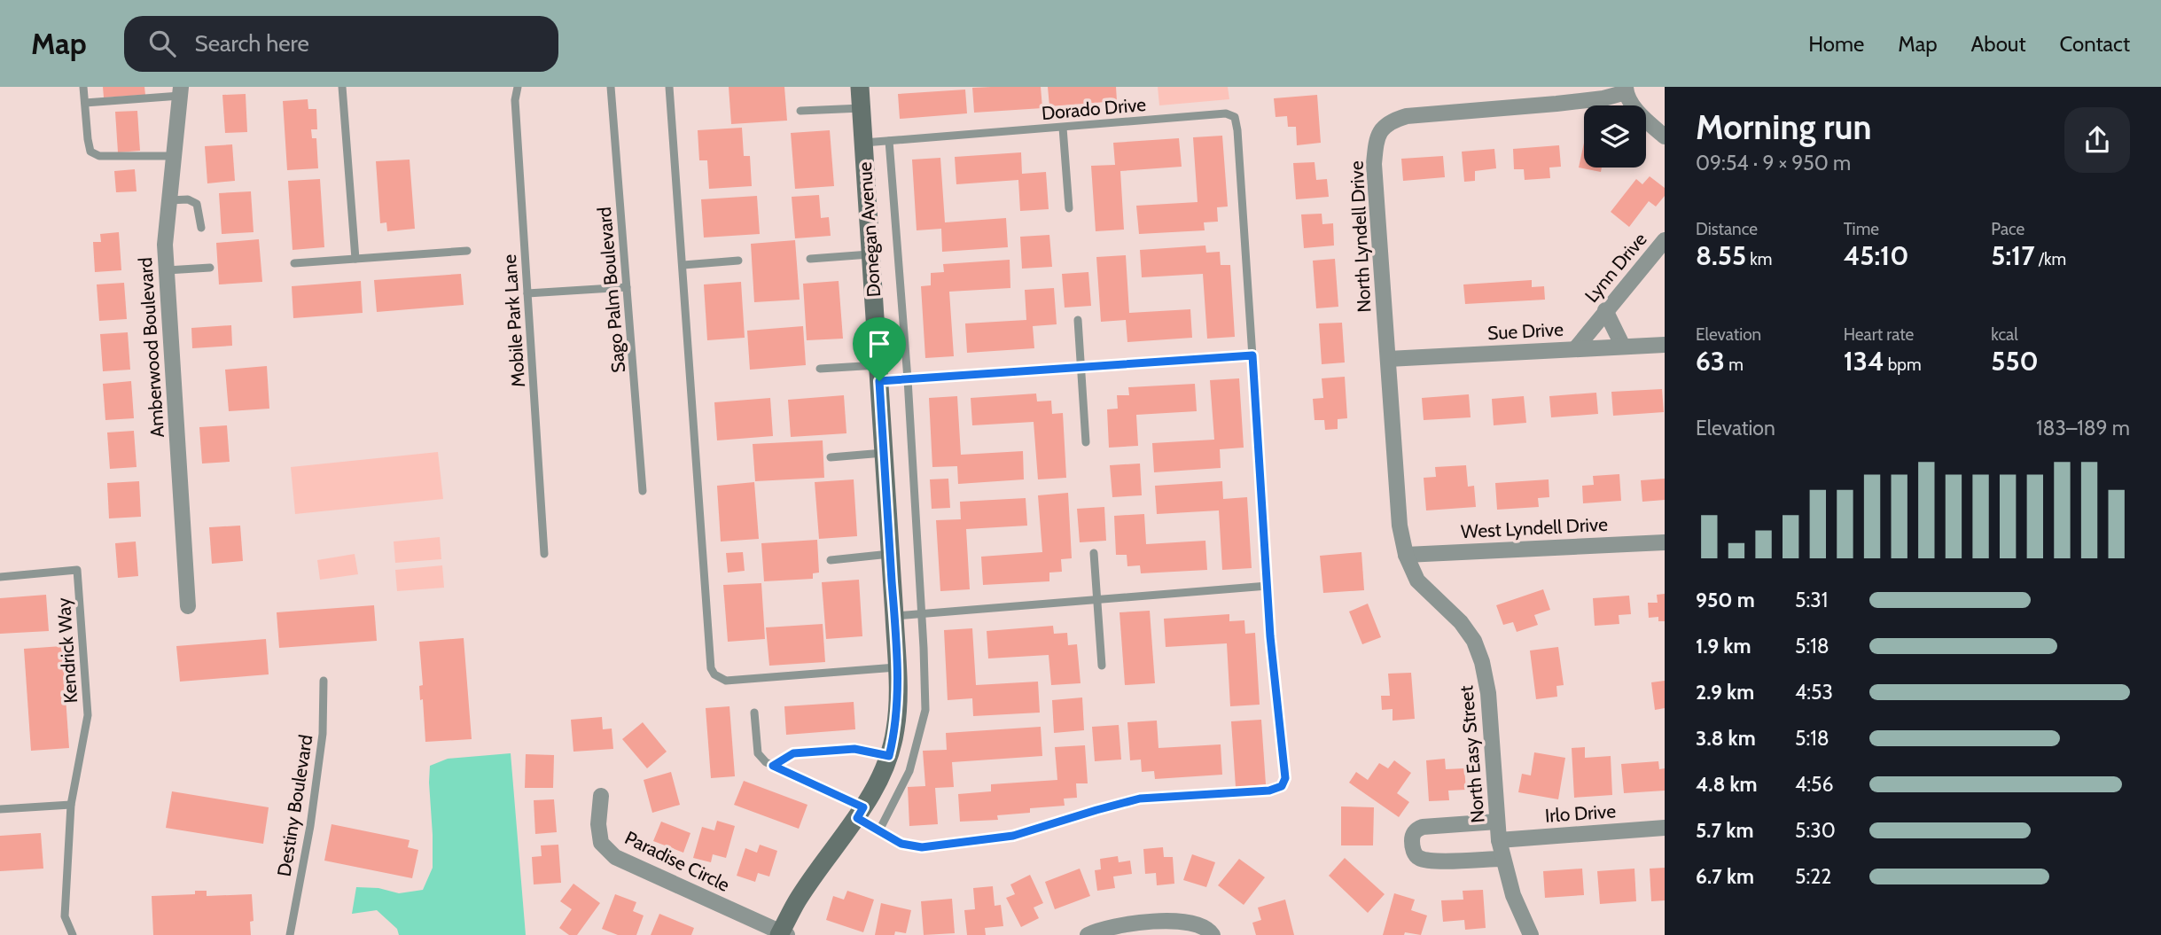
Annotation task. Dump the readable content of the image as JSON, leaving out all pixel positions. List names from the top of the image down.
{
  "streets": {
    "street": [
      "Donegan Avenue",
      "North Lyndell Drive",
      "Lynn Drive",
      "Sue Drive",
      "Amberwood Boulevard",
      "West Lyndell Drive",
      "North Easy Street",
      "Irlo Drive",
      "Paradise Circle"
    ],
    "lane": [
      "Dorado Drive",
      "Sago Palm Boulevard",
      "Mobile Park Lane",
      "Kendrick Way",
      "Destiny Boulevard"
    ]
  },
  "crossings": [
    ["Dorado Drive", "Donegan Avenue"],
    ["Donegan Avenue", "Paradise Circle"],
    ["North Lyndell Drive", "Sue Drive"],
    ["North Lyndell Drive", "West Lyndell Drive"],
    ["North Lyndell Drive", "North Easy Street"],
    ["Lynn Drive", "Sue Drive"],
    ["West Lyndell Drive", "North Easy Street"],
    ["North Easy Street", "Irlo Drive"]
  ],
  "page": {
    "header": "Map",
    "search": "Search here",
    "nav": [
      "Home",
      "Map",
      "About",
      "Contact"
    ],
    "heading": ["Morning run", "09:54 · 9 × 950 m"],
    "stats": [
      ["Distance", "8.55 km"],
      ["Time", "45:10"],
      ["Pace", "5:17 /km"],
      ["Elevation", "63 m"],
      ["Heart rate", "134 bpm"],
      ["kcal", "550"]
    ],
    "chart": ["Elevation", "183–189 m"],
    "list": [
      {
        "name": "950 m",
        "note": "5:31"
      },
      {
        "name": "1.9 km",
        "note": "5:18"
      },
      {
        "name": "2.9 km",
        "note": "4:53"
      },
      {
        "name": "3.8 km",
        "note": "5:18"
      },
      {
        "name": "4.8 km",
        "note": "4:56"
      },
      {
        "name": "5.7 km",
        "note": "5:30"
      },
      {
        "name": "6.7 km",
        "note": "5:22"
      }
    ]
  }
}
